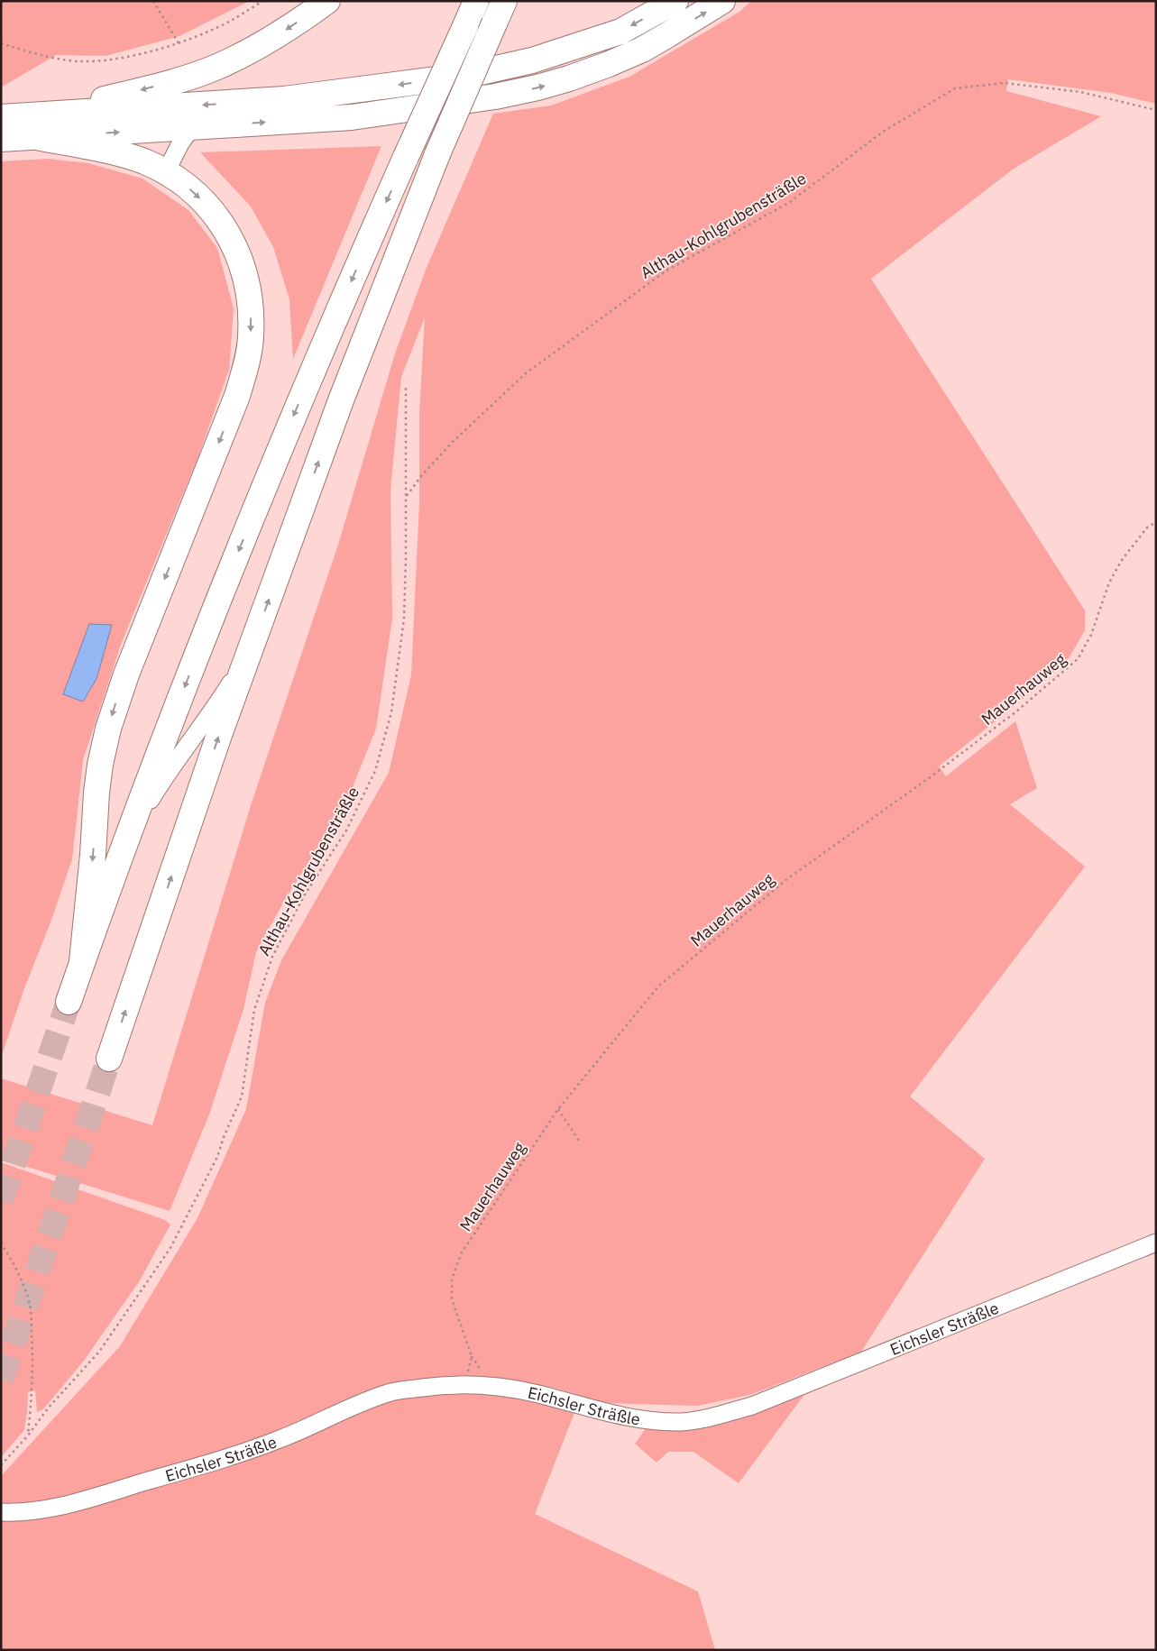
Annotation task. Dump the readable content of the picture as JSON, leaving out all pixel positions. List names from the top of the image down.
{
  "streets": {
    "street": ["Eichsler Sträßle"],
    "path": ["Althau-Kohlgrubensträßle", "Mauerhauweg"]
  },
  "crossings": [
    ["Mauerhauweg", "Eichsler Sträßle"]
  ]
}
